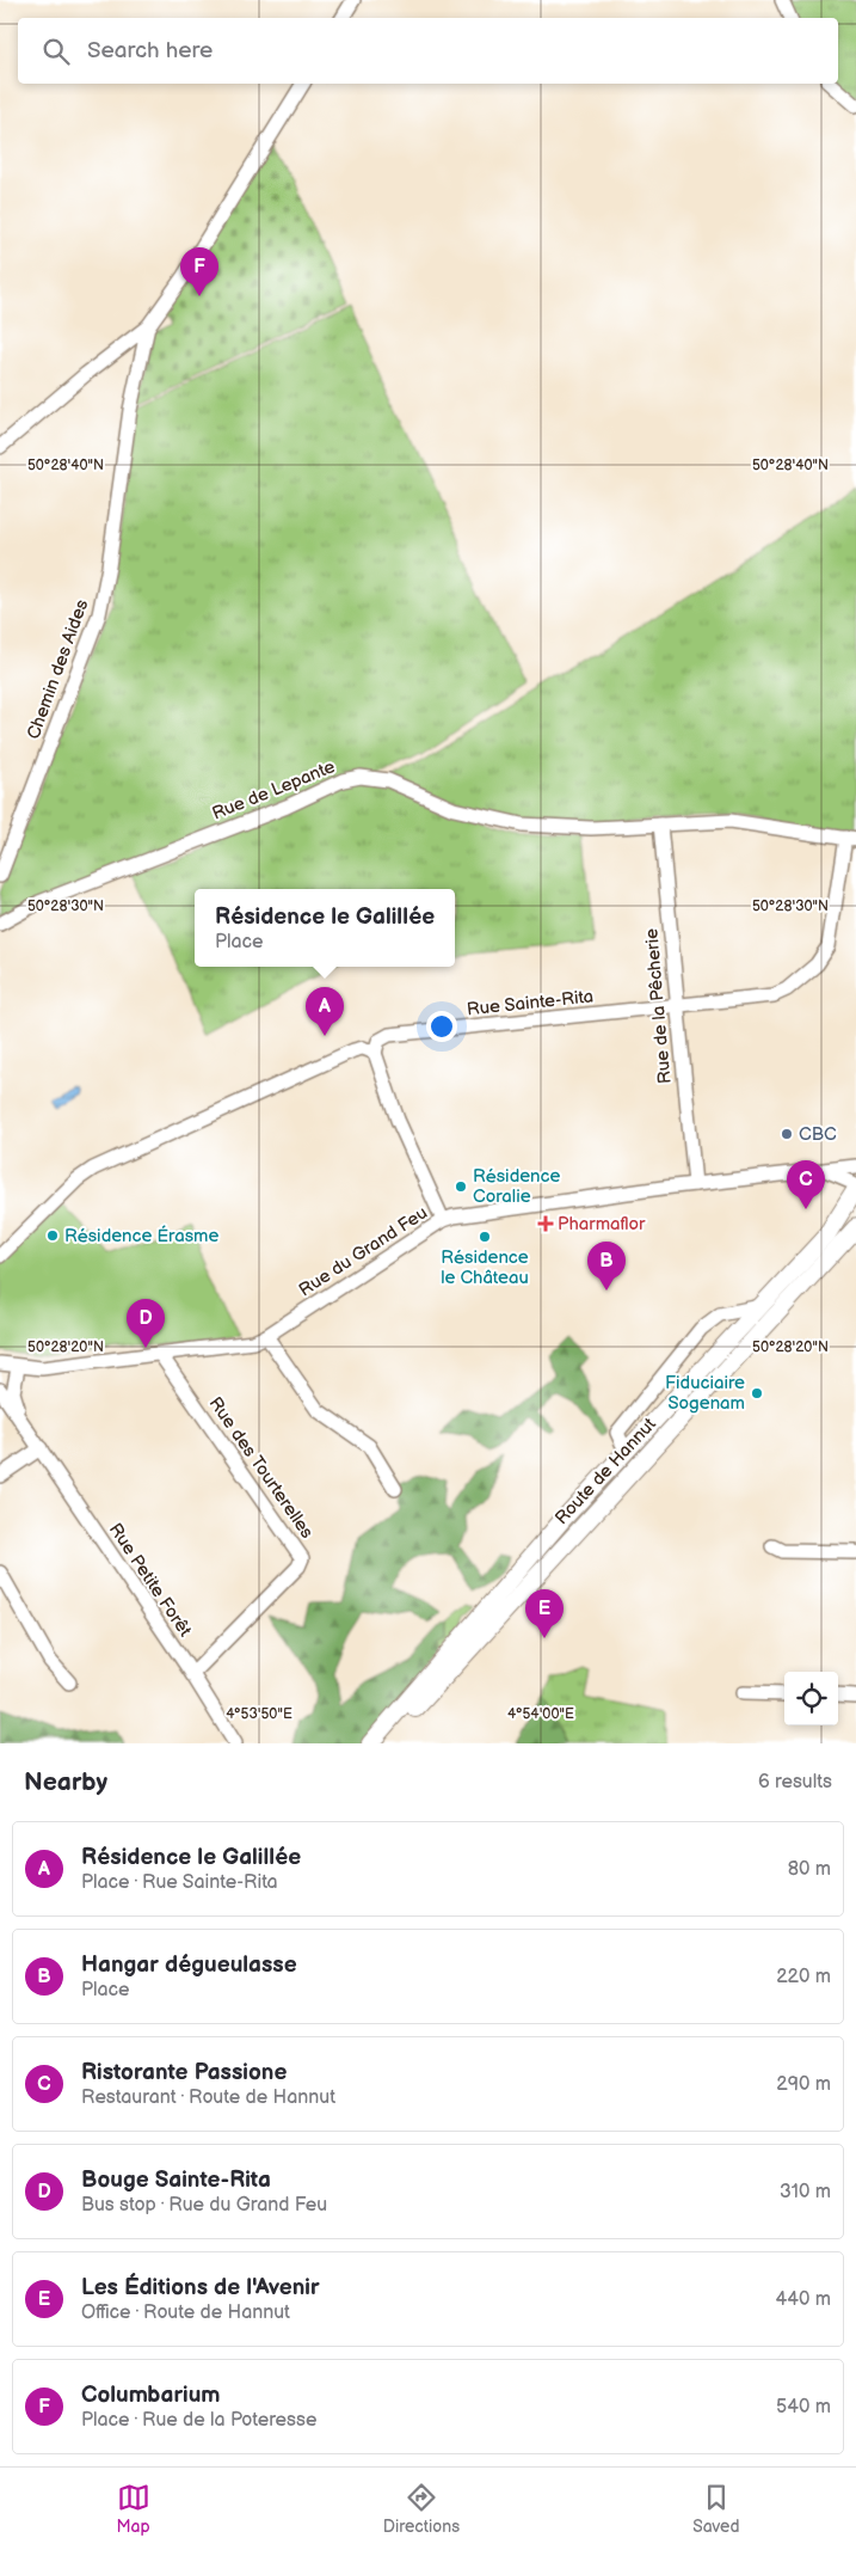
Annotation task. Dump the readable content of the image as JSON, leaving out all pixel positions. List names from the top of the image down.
{
  "streets": {
    "main road": ["Route de Hannut"],
    "street": [
      "Chemin des Aides",
      "Rue de Lepante",
      "Rue Sainte-Rita",
      "Rue de la Pêcherie",
      "Rue du Grand Feu",
      "Rue des Tourterelles",
      "Rue Petite Forêt"
    ]
  },
  "crossings": [
    ["Rue de Lepante", "Rue Sainte-Rita"],
    ["Rue de Lepante", "Rue de la Pêcherie"],
    ["Rue Sainte-Rita", "Rue de la Pêcherie"],
    ["Rue de la Pêcherie", "Rue du Grand Feu"],
    ["Rue du Grand Feu", "Rue des Tourterelles"],
    ["Rue du Grand Feu", "Rue Petite Forêt"],
    ["Rue des Tourterelles", "Rue Petite Forêt"]
  ],
  "places": {
    "other": [
      "CBC",
      "Résidence Coralie",
      "Résidence Érasme",
      "Résidence le Château",
      "Fiduciaire Sogenam"
    ],
    "health": ["Pharmaflor"]
  },
  "page": {
    "search": "Search here",
    "pins": [
      "F",
      "A",
      "C",
      "B",
      "D",
      "E"
    ],
    "popup": ["Résidence le Galillée", "Place"],
    "heading": ["Nearby", "6 results"],
    "list": [
      {
        "mark": "A",
        "name": "Résidence le Galillée",
        "note": "Place · Rue Sainte-Rita",
        "value": "80 m"
      },
      {
        "mark": "B",
        "name": "Hangar dégueulasse",
        "note": "Place",
        "value": "220 m"
      },
      {
        "mark": "C",
        "name": "Ristorante Passione",
        "note": "Restaurant · Route de Hannut",
        "value": "290 m"
      },
      {
        "mark": "D",
        "name": "Bouge Sainte-Rita",
        "note": "Bus stop · Rue du Grand Feu",
        "value": "310 m"
      },
      {
        "mark": "E",
        "name": "Les Éditions de l'Avenir",
        "note": "Office · Route de Hannut",
        "value": "440 m"
      },
      {
        "mark": "F",
        "name": "Columbarium",
        "note": "Place · Rue de la Poteresse",
        "value": "540 m"
      }
    ],
    "nav": ["Map", "Directions", "Saved"]
  },
  "coordinates": [
    "50°28'40\"N",
    "50°28'30\"N",
    "50°28'20\"N",
    "4°53'50\"E",
    "4°54'00\"E"
  ]
}
